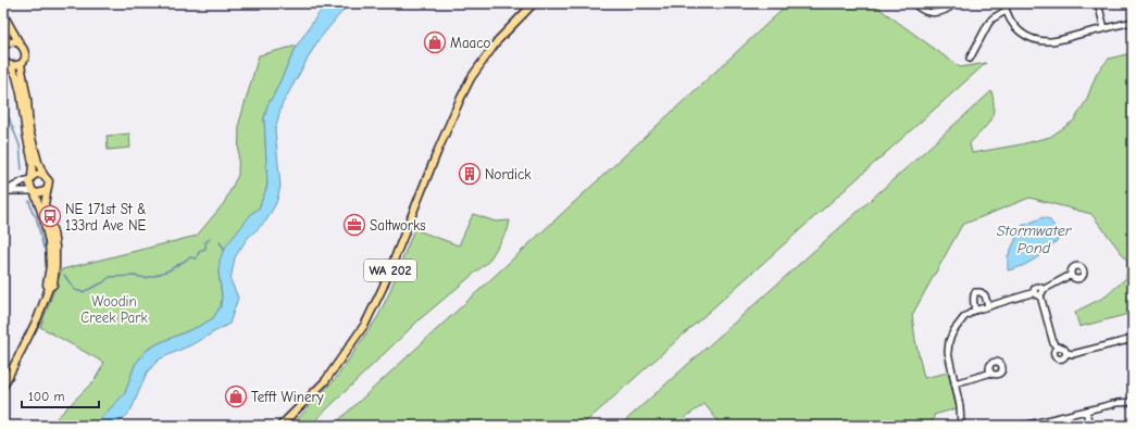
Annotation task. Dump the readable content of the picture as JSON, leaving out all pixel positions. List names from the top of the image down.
{
  "streets": {
    "main road": ["WA 202"]
  },
  "water": ["Stormwater Pond"],
  "parks": ["Woodin Creek Park"],
  "places": {
    "shop": ["Maaco", "Tefft Winery"],
    "building": ["Nordick"],
    "bus stop": ["NE 171st St & 133rd Ave NE"],
    "office": ["Saltworks"]
  },
  "scale_bar": "100 m"
}
